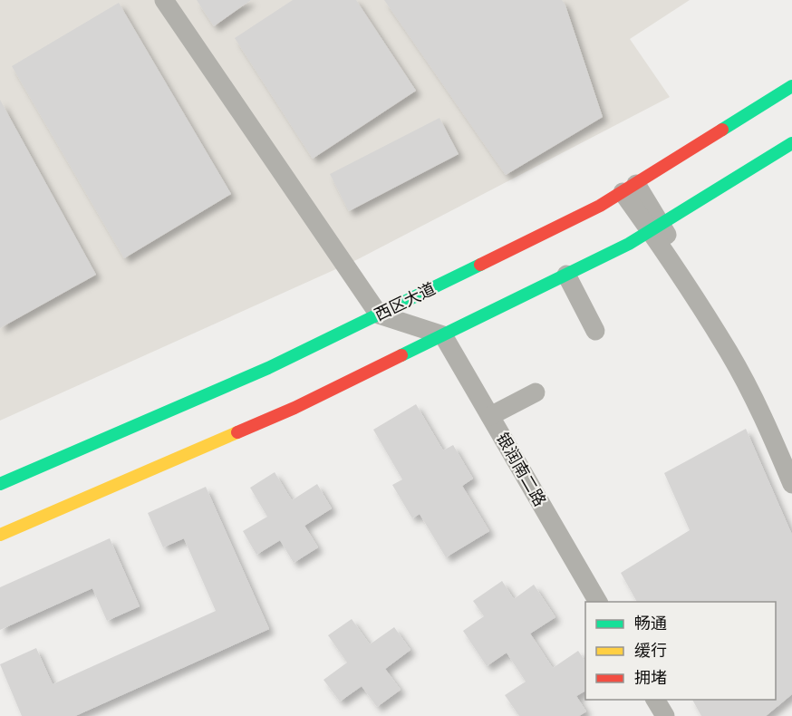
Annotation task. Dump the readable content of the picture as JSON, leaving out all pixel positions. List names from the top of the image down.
{
  "streets": {
    "main road": ["西区大道"],
    "street": ["银润南二路"]
  },
  "legend": ["畅通", "缓行", "拥堵"]
}
